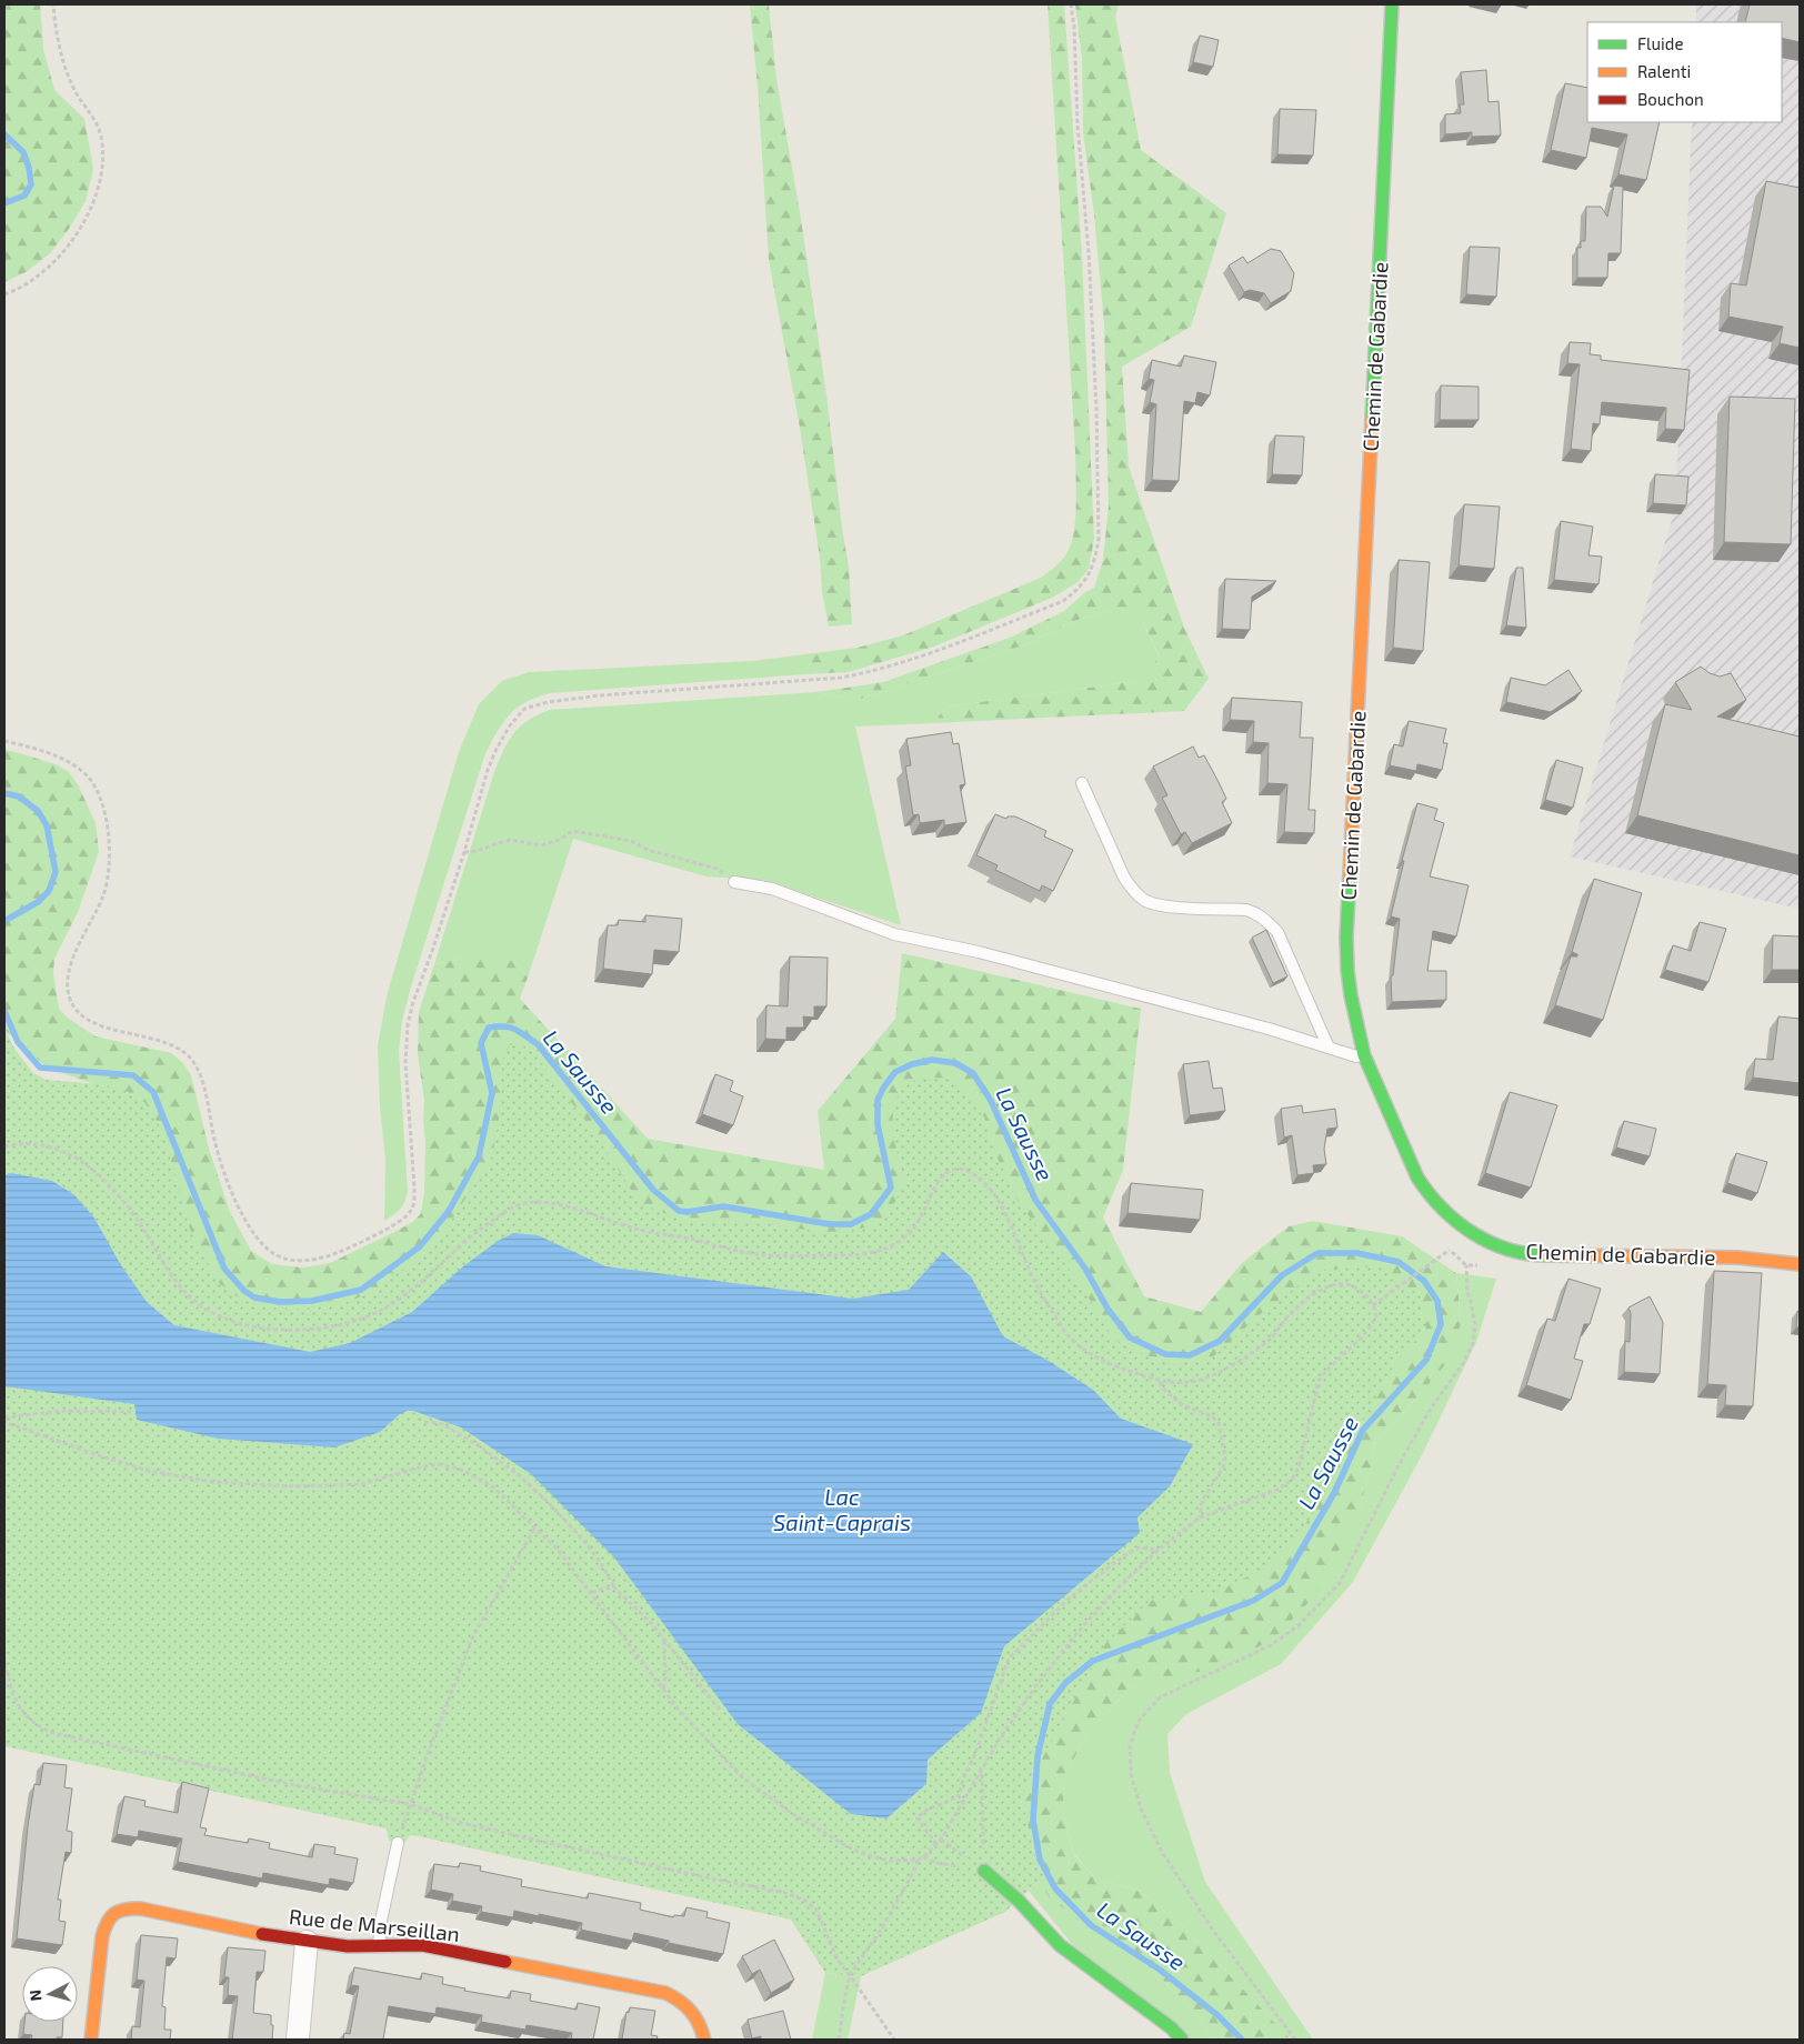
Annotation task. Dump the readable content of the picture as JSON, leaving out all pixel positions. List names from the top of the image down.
{
  "streets": {
    "street": ["Chemin de Gabardie", "Rue de Marseillan"]
  },
  "water": ["La Sausse", "Lac Saint-Caprais"],
  "legend": ["Fluide", "Ralenti", "Bouchon"],
  "north": "left"
}
